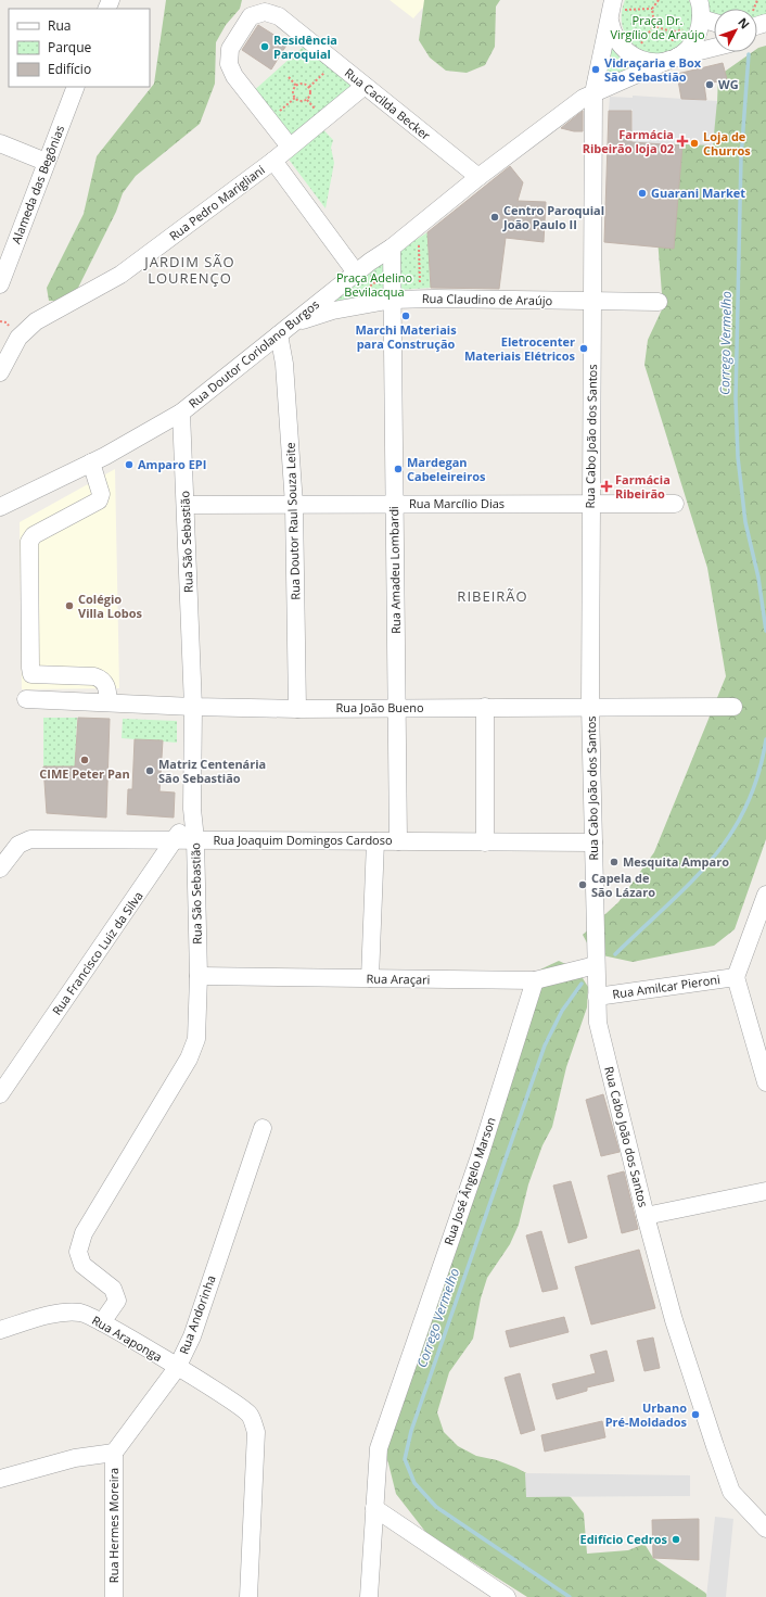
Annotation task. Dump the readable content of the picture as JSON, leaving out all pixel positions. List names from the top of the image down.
{
  "streets": {
    "street": [
      "Rua Cacilda Becker",
      "Alameda das Begônias",
      "Rua Pedro Marigliani",
      "Rua Claudino de Araújo",
      "Rua Doutor Coriolano Burgos",
      "Rua Cabo João dos Santos",
      "Rua Marcílio Dias",
      "Rua Doutor Raul Souza Leite",
      "Rua São Sebastião",
      "Rua Amadeu Lombardi",
      "Rua João Bueno",
      "Rua Joaquim Domingos Cardoso",
      "Rua Francisco Luiz da Silva",
      "Rua Araçari",
      "Rua Amilcar Pieroni",
      "Rua José Ângelo Marson",
      "Rua Andorinha",
      "Rua Araponga",
      "Rua Hermes Moreira"
    ]
  },
  "crossings": [
    ["Rua Cacilda Becker", "Rua Pedro Marigliani"],
    ["Rua Cacilda Becker", "Rua Doutor Coriolano Burgos"],
    ["Rua Claudino de Araújo", "Rua Doutor Coriolano Burgos"],
    ["Rua Claudino de Araújo", "Rua Cabo João dos Santos"],
    ["Rua Claudino de Araújo", "Rua Doutor Raul Souza Leite"],
    ["Rua Claudino de Araújo", "Rua Amadeu Lombardi"],
    ["Rua Doutor Coriolano Burgos", "Rua Cabo João dos Santos"],
    ["Rua Doutor Coriolano Burgos", "Rua Doutor Raul Souza Leite"],
    ["Rua Doutor Coriolano Burgos", "Rua São Sebastião"],
    ["Rua Cabo João dos Santos", "Rua Marcílio Dias"],
    ["Rua Cabo João dos Santos", "Rua João Bueno"],
    ["Rua Cabo João dos Santos", "Rua Joaquim Domingos Cardoso"],
    ["Rua Cabo João dos Santos", "Rua Araçari"],
    ["Rua Cabo João dos Santos", "Rua Amilcar Pieroni"],
    ["Rua Marcílio Dias", "Rua Doutor Raul Souza Leite"],
    ["Rua Marcílio Dias", "Rua São Sebastião"],
    ["Rua Marcílio Dias", "Rua Amadeu Lombardi"],
    ["Rua Doutor Raul Souza Leite", "Rua João Bueno"],
    ["Rua São Sebastião", "Rua João Bueno"],
    ["Rua São Sebastião", "Rua Joaquim Domingos Cardoso"],
    ["Rua São Sebastião", "Rua Francisco Luiz da Silva"],
    ["Rua São Sebastião", "Rua Araçari"],
    ["Rua São Sebastião", "Rua Araponga"],
    ["Rua Amadeu Lombardi", "Rua João Bueno"],
    ["Rua Amadeu Lombardi", "Rua Joaquim Domingos Cardoso"],
    ["Rua Joaquim Domingos Cardoso", "Rua Francisco Luiz da Silva"],
    ["Rua Araçari", "Rua José Ângelo Marson"],
    ["Rua Andorinha", "Rua Araponga"],
    ["Rua Andorinha", "Rua Hermes Moreira"]
  ],
  "districts": ["JARDIM SÃO LOURENÇO", "RIBEIRÃO"],
  "water": ["Corrego Vermelho"],
  "parks": ["Praça Dr. Virgílio de Araújo", "Praça Adelino Bevilacqua"],
  "places": {
    "other": [
      "Residência Paroquial",
      "Vidraçaria e Box São Sebastião",
      "WG",
      "Loja de Churros",
      "Guarani Market",
      "Centro Paroquial João Paulo II",
      "Marchi Materiais para Construção",
      "Eletrocenter Materiais Elétricos",
      "Amparo EPI",
      "Mardegan Cabeleireiros",
      "Colégio Villa Lobos",
      "CIME Peter Pan",
      "Matriz Centenária São Sebastião",
      "Mesquita Amparo",
      "Capela de São Lázaro",
      "Urbano Pré-Moldados",
      "Edifício Cedros"
    ],
    "health": ["Farmácia Ribeirão loja 02", "Farmácia Ribeirão"]
  },
  "legend": ["Rua", "Parque", "Edifício"],
  "north": "top right"
}
